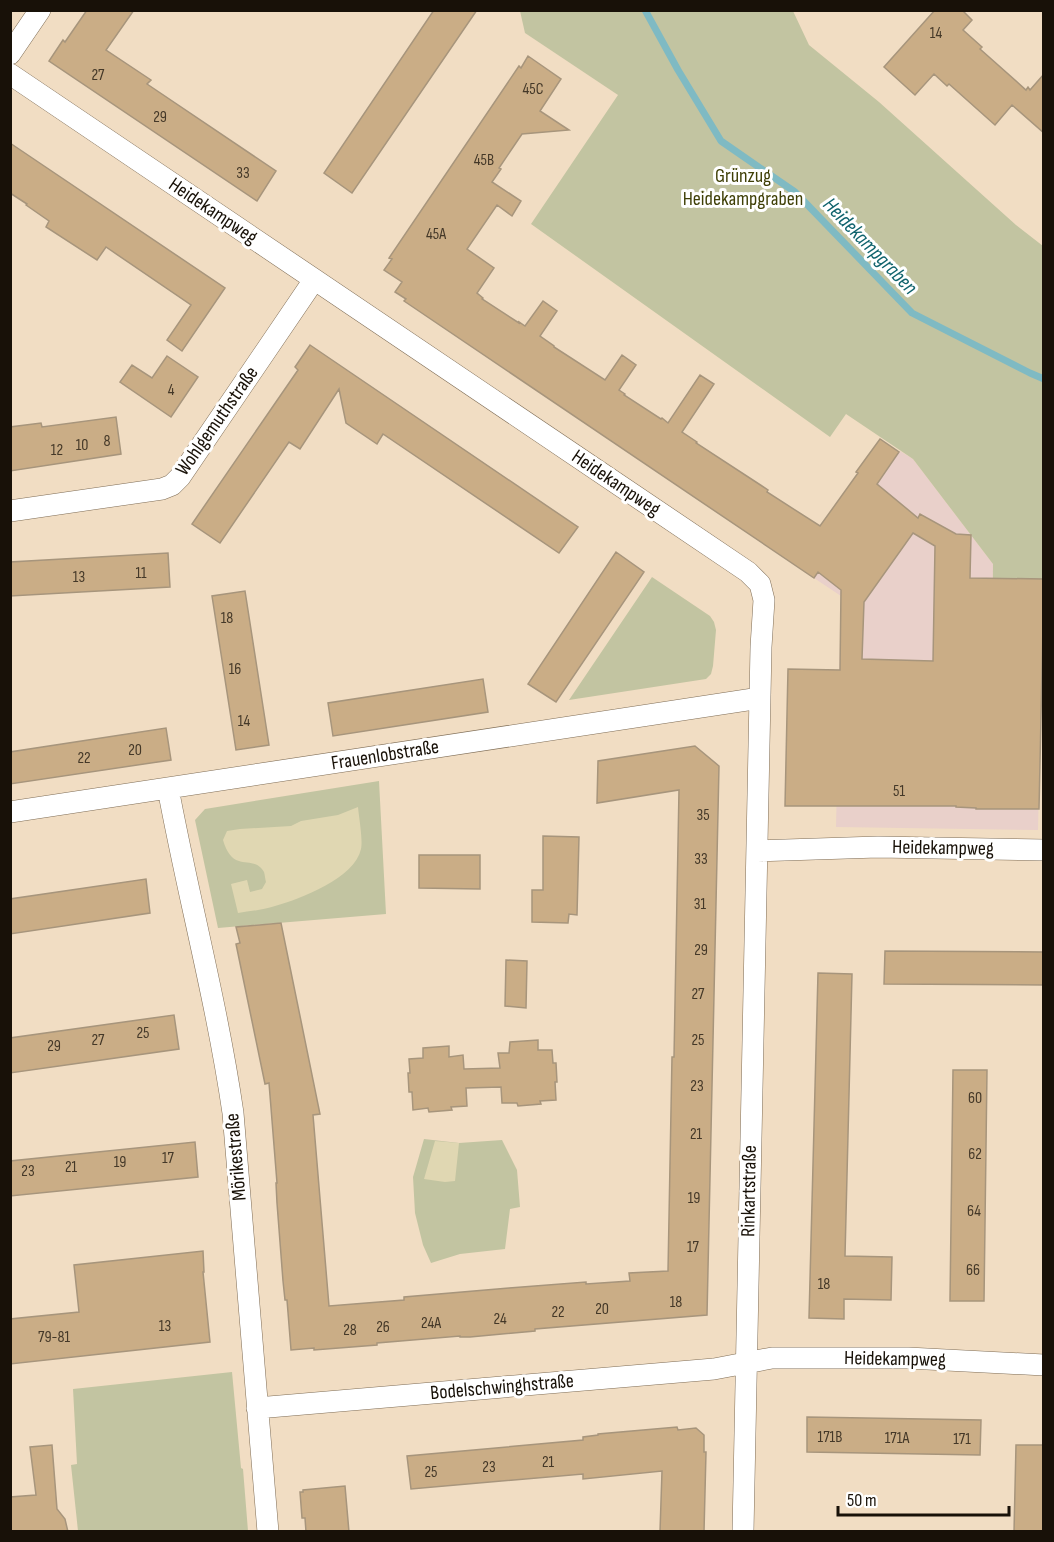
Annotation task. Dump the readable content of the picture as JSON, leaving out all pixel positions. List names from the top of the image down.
{
  "streets": {
    "street": [
      "Heidekampweg",
      "Wohlgemuthstraße",
      "Frauenlobstraße",
      "Mörikestraße",
      "Rinkartstraße",
      "Bodelschwinghstraße"
    ]
  },
  "crossings": [
    ["Heidekampweg", "Wohlgemuthstraße"],
    ["Heidekampweg", "Frauenlobstraße"],
    ["Heidekampweg", "Rinkartstraße"],
    ["Heidekampweg", "Bodelschwinghstraße"],
    ["Frauenlobstraße", "Mörikestraße"],
    ["Mörikestraße", "Bodelschwinghstraße"],
    ["Rinkartstraße", "Bodelschwinghstraße"]
  ],
  "water": ["Heidekampgraben"],
  "parks": ["Grünzug Heidekampgraben"],
  "house_numbers": [
    "14",
    "27",
    "45C",
    "29",
    "45B",
    "33",
    "45A",
    "4",
    "8",
    "10",
    "12",
    "11",
    "13",
    "18",
    "16",
    "14",
    "20",
    "22",
    "51",
    "35",
    "33",
    "31",
    "29",
    "27",
    "25",
    "27",
    "25",
    "29",
    "23",
    "60",
    "21",
    "62",
    "17",
    "19",
    "21",
    "23",
    "19",
    "64",
    "17",
    "66",
    "18",
    "18",
    "20",
    "22",
    "24",
    "24A",
    "13",
    "26",
    "28",
    "79-81",
    "171B",
    "171A",
    "171",
    "21",
    "23",
    "25"
  ],
  "scale_bar": "50 m"
}
